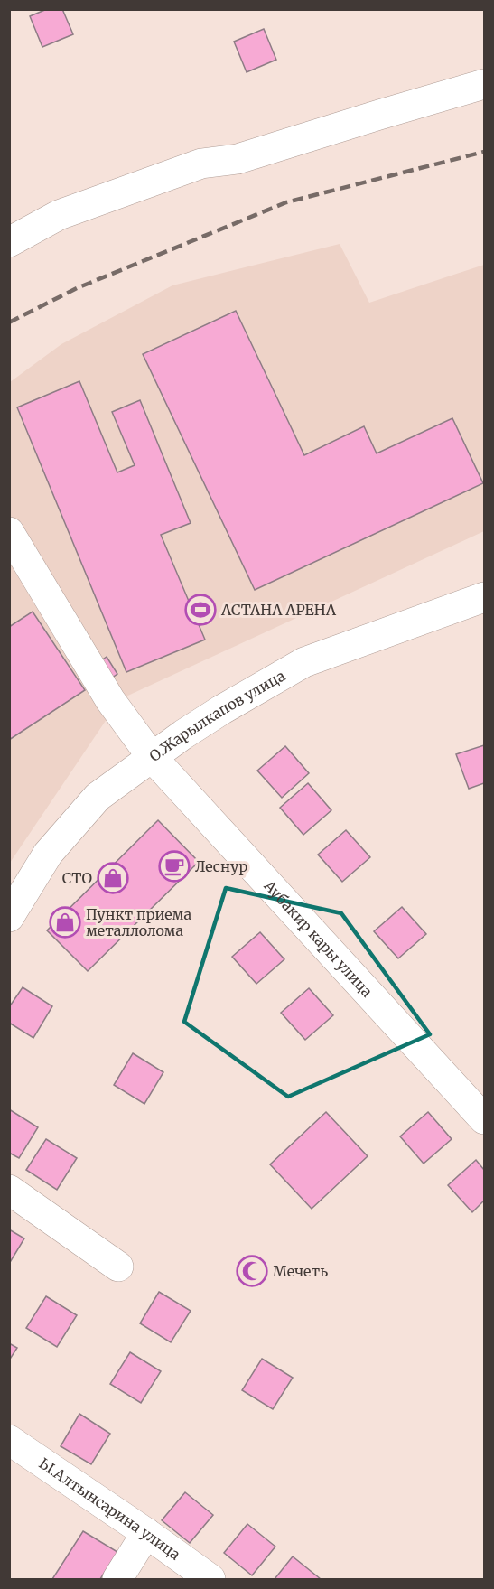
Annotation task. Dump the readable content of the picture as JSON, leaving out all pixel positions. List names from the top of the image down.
{
  "streets": {
    "street": ["О.Жарылкапов улица", "Аубакир кары улица", "Ы.Алтынсарина улица"]
  },
  "crossings": [
    ["О.Жарылкапов улица", "Аубакир кары улица"]
  ],
  "places": {
    "sports": ["АСТАНА АРЕНА"],
    "cafe": ["Леснур"],
    "shop": ["СТО", "Пункт приема металлолома"],
    "mosque": ["Мечеть"]
  }
}
